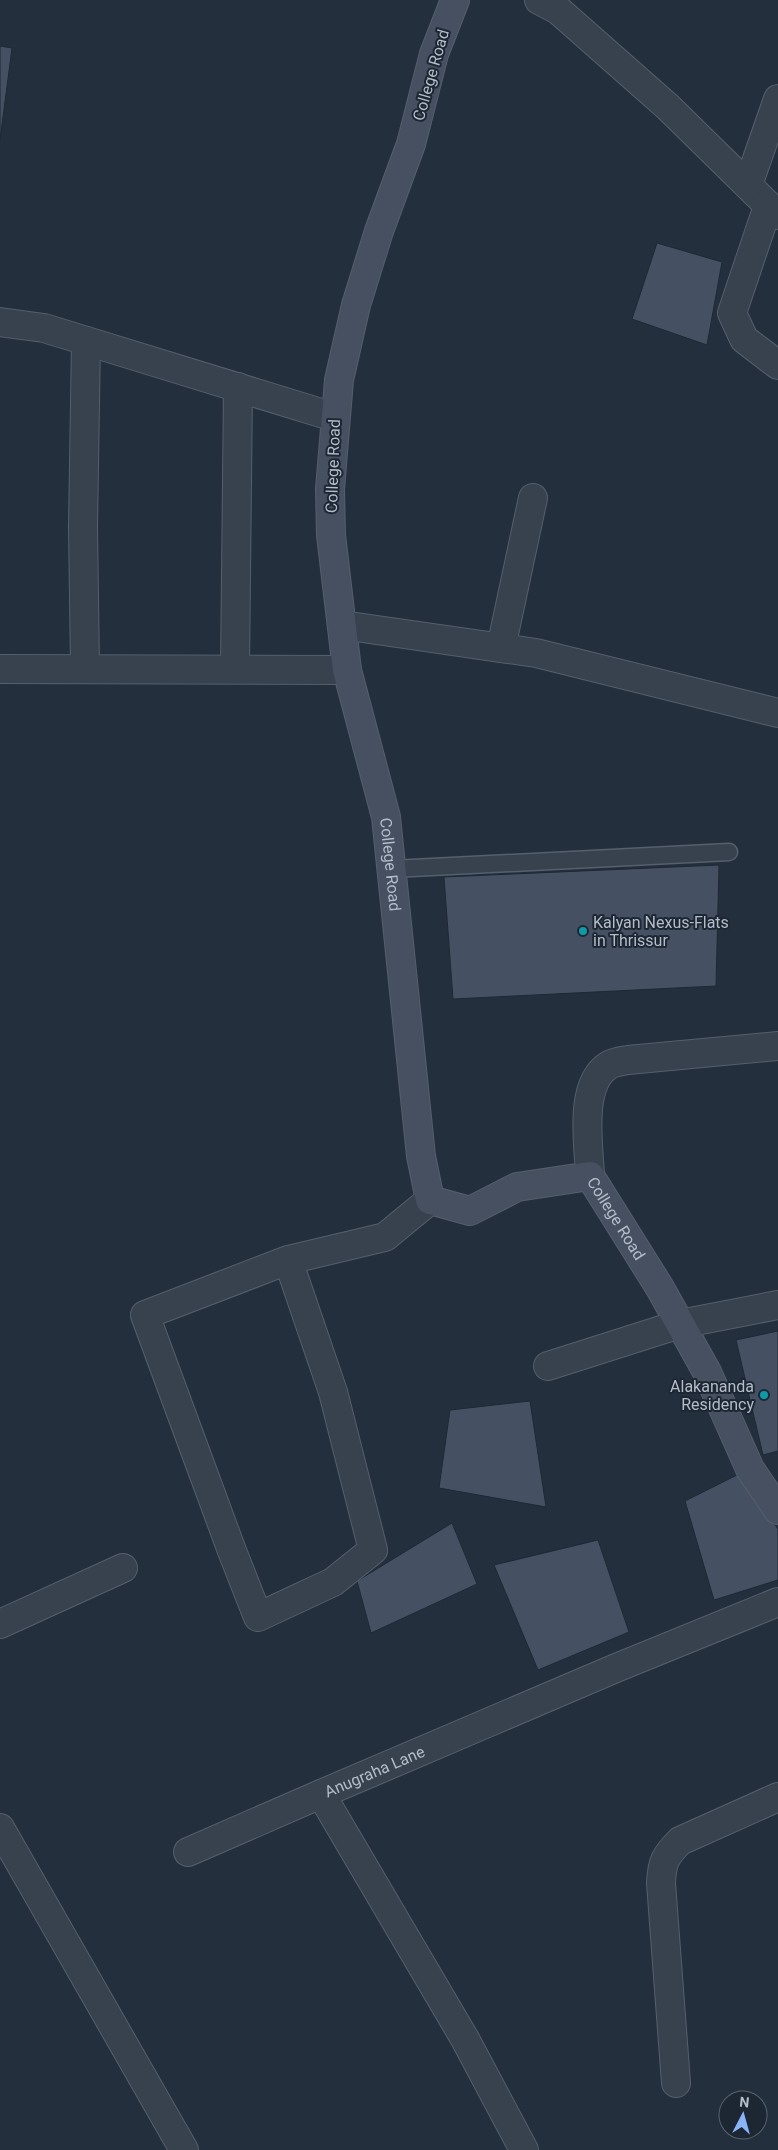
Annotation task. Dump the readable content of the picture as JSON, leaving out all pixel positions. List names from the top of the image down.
{
  "streets": {
    "street": ["College Road", "Anugraha Lane"]
  },
  "places": ["Kalyan Nexus-Flats in Thrissur", "Alakananda Residency"],
  "north": "top"
}
